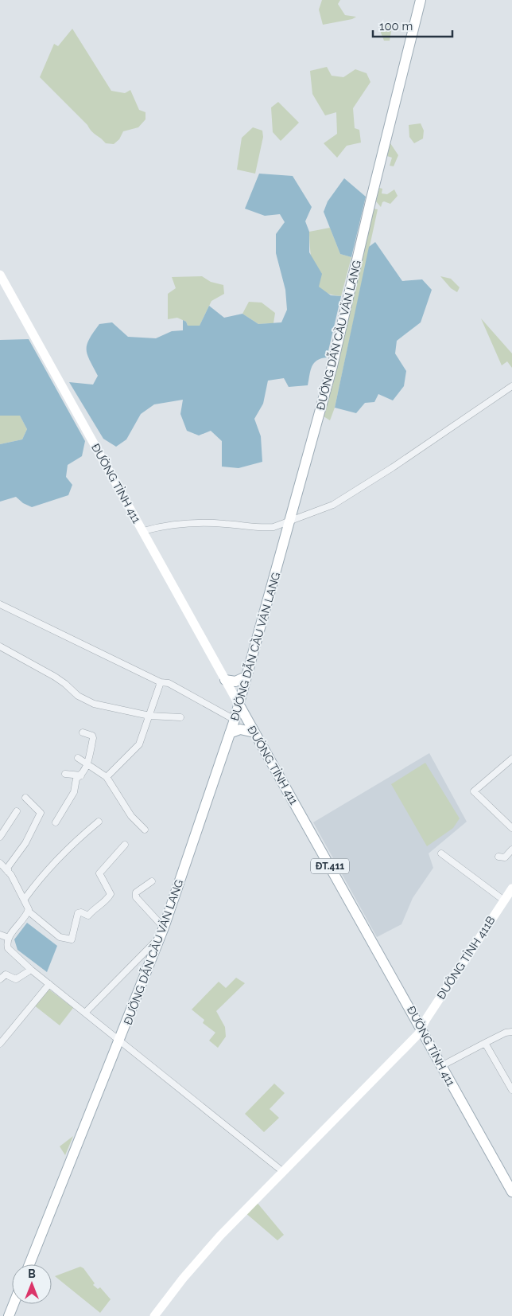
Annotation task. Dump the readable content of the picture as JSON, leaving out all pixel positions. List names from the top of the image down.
{
  "streets": {
    "main road": [
      "ĐƯỜNG DẪN CẦU VĂN LANG",
      "ĐƯỜNG TỈNH 411",
      "ĐT.411",
      "ĐƯỜNG TỈNH 411B"
    ]
  },
  "crossings": [
    ["ĐƯỜNG DẪN CẦU VĂN LANG", "ĐƯỜNG TỈNH 411"],
    ["ĐƯỜNG TỈNH 411", "ĐƯỜNG TỈNH 411B"]
  ],
  "scale_bar": "100 m",
  "north": "top"
}
